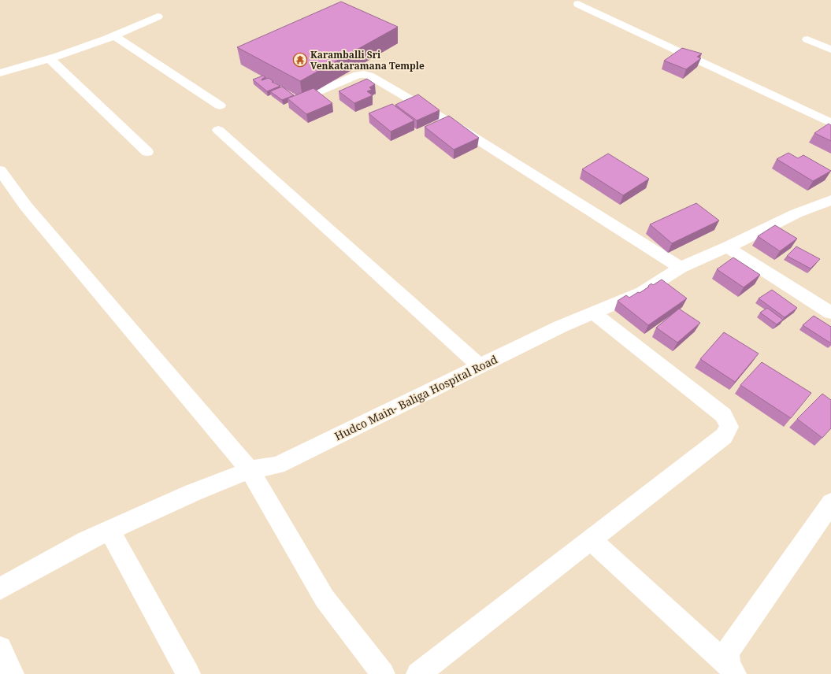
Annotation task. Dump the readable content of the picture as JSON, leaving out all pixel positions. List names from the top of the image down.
{
  "streets": {
    "street": ["Hudco Main- Baliga Hospital Road"]
  },
  "places": {
    "temple": ["Karamballi Sri Venkataramana Temple"]
  }
}
